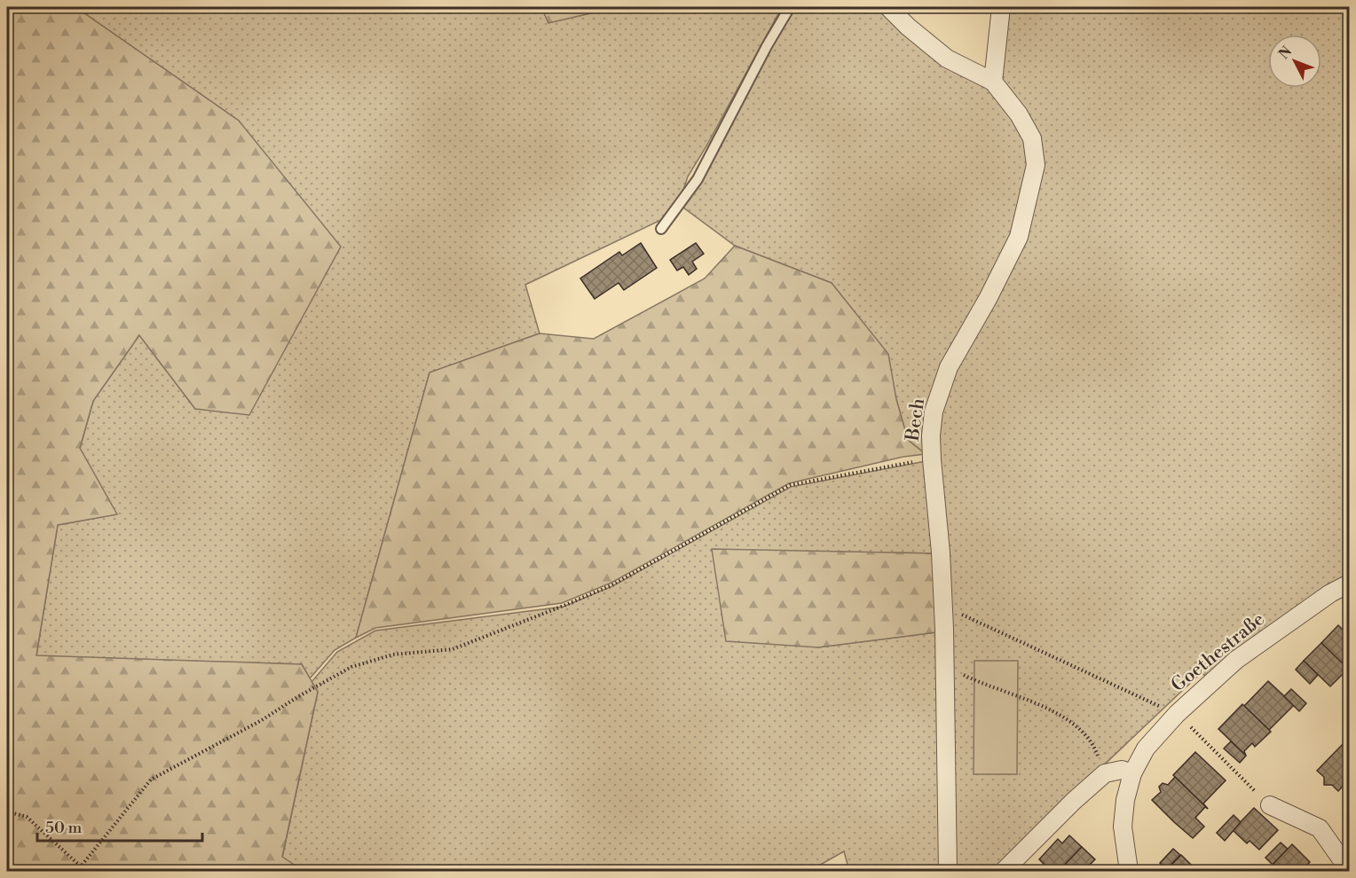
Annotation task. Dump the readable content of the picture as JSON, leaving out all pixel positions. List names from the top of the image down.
{
  "streets": {
    "street": ["Bech", "Goethestraße"]
  },
  "scale_bar": "50 m",
  "north": "top left"
}
